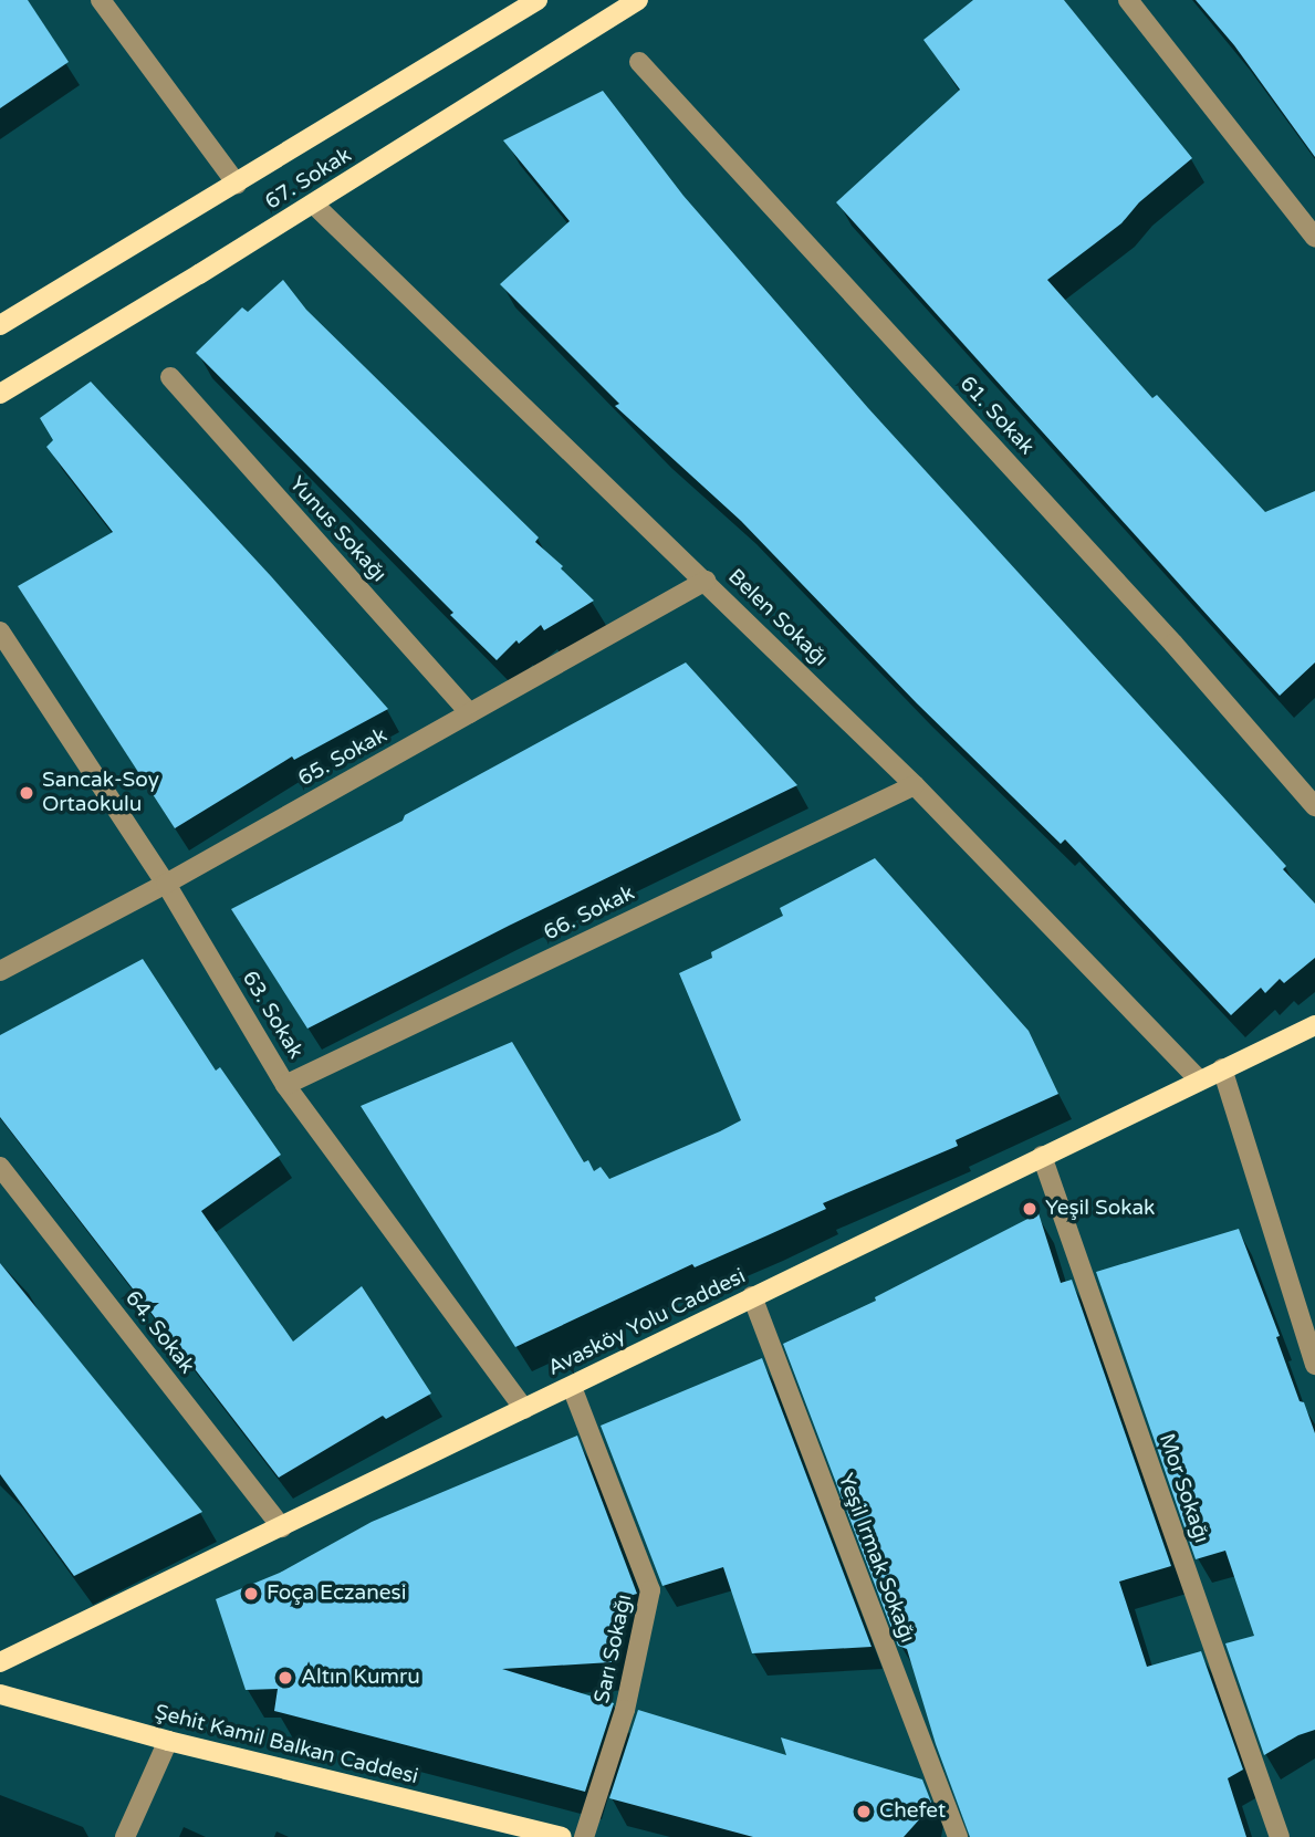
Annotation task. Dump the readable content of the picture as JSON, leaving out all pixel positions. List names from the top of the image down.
{
  "streets": {
    "main road": ["67. Sokak", "Avasköy Yolu Caddesi", "Şehit Kamil Balkan Caddesi"],
    "street": [
      "61. Sokak",
      "Yunus Sokağı",
      "Belen Sokağı",
      "65. Sokak",
      "66. Sokak",
      "63. Sokak",
      "64. Sokak",
      "Mor Sokağı",
      "Yeşil Irmak Sokağı",
      "Sarı Sokağı"
    ]
  },
  "crossings": [
    ["67. Sokak", "Belen Sokağı"],
    ["Yunus Sokağı", "65. Sokak"],
    ["Belen Sokağı", "65. Sokak"],
    ["Belen Sokağı", "66. Sokak"],
    ["Belen Sokağı", "Avasköy Yolu Caddesi"],
    ["65. Sokak", "63. Sokak"],
    ["66. Sokak", "63. Sokak"],
    ["63. Sokak", "Avasköy Yolu Caddesi"],
    ["Avasköy Yolu Caddesi", "64. Sokak"],
    ["Avasköy Yolu Caddesi", "Mor Sokağı"],
    ["Avasköy Yolu Caddesi", "Yeşil Irmak Sokağı"],
    ["Avasköy Yolu Caddesi", "Sarı Sokağı"]
  ],
  "places": [
    "Sancak-Soy Ortaokulu",
    "Yeşil Sokak",
    "Foça Eczanesi",
    "Altın Kumru",
    "Chefet"
  ]
}
